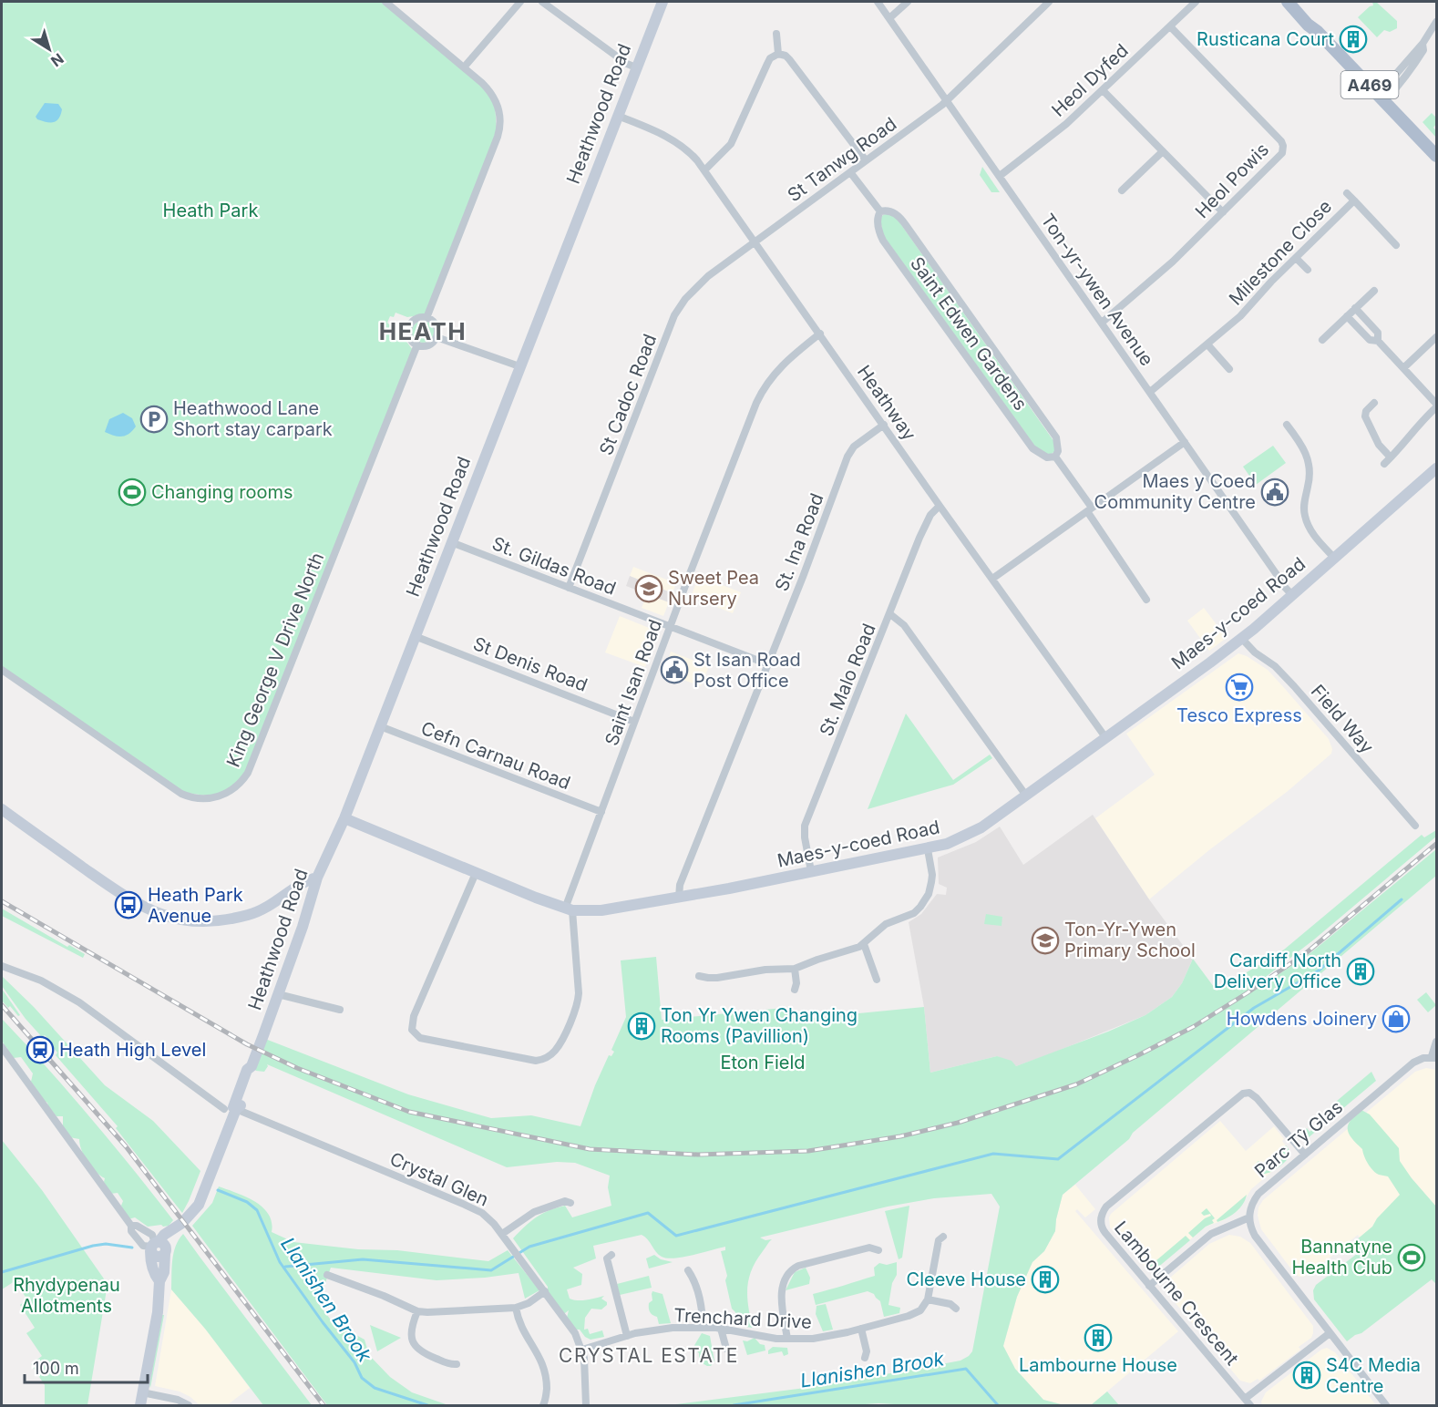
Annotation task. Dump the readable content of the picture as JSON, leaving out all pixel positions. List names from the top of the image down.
{
  "streets": {
    "main road": ["A469"],
    "street": [
      "Heol Dyfed",
      "Heathwood Road",
      "St Tanwg Road",
      "Heol Powis",
      "Milestone Close",
      "Ton-yr-ywen Avenue",
      "Saint Edwen Gardens",
      "St Cadoc Road",
      "Heathway",
      "St. Ina Road",
      "St. Gildas Road",
      "Maes-y-coed Road",
      "King George V Drive North",
      "St Denis Road",
      "St. Malo Road",
      "Saint Isan Road",
      "Field Way",
      "Cefn Carnau Road",
      "Parc Tŷ Glas",
      "Crystal Glen",
      "Lambourne Crescent",
      "Trenchard Drive"
    ]
  },
  "crossings": [
    ["Heol Dyfed", "Heol Powis"],
    ["Heol Dyfed", "Ton-yr-ywen Avenue"],
    ["Heathwood Road", "Heathway"],
    ["Heathwood Road", "St. Gildas Road"],
    ["Heathwood Road", "Maes-y-coed Road"],
    ["Heathwood Road", "St Denis Road"],
    ["Heathwood Road", "Cefn Carnau Road"],
    ["Heathwood Road", "Crystal Glen"],
    ["St Tanwg Road", "Ton-yr-ywen Avenue"],
    ["St Tanwg Road", "Saint Edwen Gardens"],
    ["St Tanwg Road", "St Cadoc Road"],
    ["St Tanwg Road", "Heathway"],
    ["Heol Powis", "Ton-yr-ywen Avenue"],
    ["Milestone Close", "Ton-yr-ywen Avenue"],
    ["Ton-yr-ywen Avenue", "Maes-y-coed Road"],
    ["St Cadoc Road", "Heathway"],
    ["St Cadoc Road", "St. Gildas Road"],
    ["Heathway", "St. Ina Road"],
    ["Heathway", "Maes-y-coed Road"],
    ["Heathway", "St. Malo Road"],
    ["Heathway", "Saint Isan Road"],
    ["St. Ina Road", "St. Gildas Road"],
    ["St. Ina Road", "Maes-y-coed Road"],
    ["St. Gildas Road", "Saint Isan Road"],
    ["Maes-y-coed Road", "St. Malo Road"],
    ["Maes-y-coed Road", "Saint Isan Road"],
    ["Maes-y-coed Road", "Field Way"],
    ["St Denis Road", "Saint Isan Road"],
    ["Saint Isan Road", "Cefn Carnau Road"],
    ["Parc Tŷ Glas", "Lambourne Crescent"],
    ["Crystal Glen", "Trenchard Drive"]
  ],
  "districts": ["HEATH", "CRYSTAL ESTATE"],
  "water": ["Llanishen Brook"],
  "parks": ["Heath Park", "Eton Field", "Rhydypenau Allotments"],
  "places": {
    "building": [
      "Rusticana Court",
      "Cardiff North Delivery Office",
      "Ton Yr Ywen Changing Rooms (Pavillion)",
      "Cleeve House",
      "Lambourne House",
      "S4C Media Centre"
    ],
    "parking": ["Heathwood Lane Short stay carpark"],
    "sports": ["Changing rooms", "Bannatyne Health Club"],
    "public building": ["Maes y Coed Community Centre", "St Isan Road Post Office"],
    "school or university": ["Sweet Pea Nursery", "Ton-Yr-Ywen Primary School"],
    "supermarket": ["Tesco Express"],
    "bus stop": ["Heath Park Avenue"],
    "shop": ["Howdens Joinery"],
    "station": ["Heath High Level"]
  },
  "scale_bar": "100 m",
  "north": "bottom right"
}
